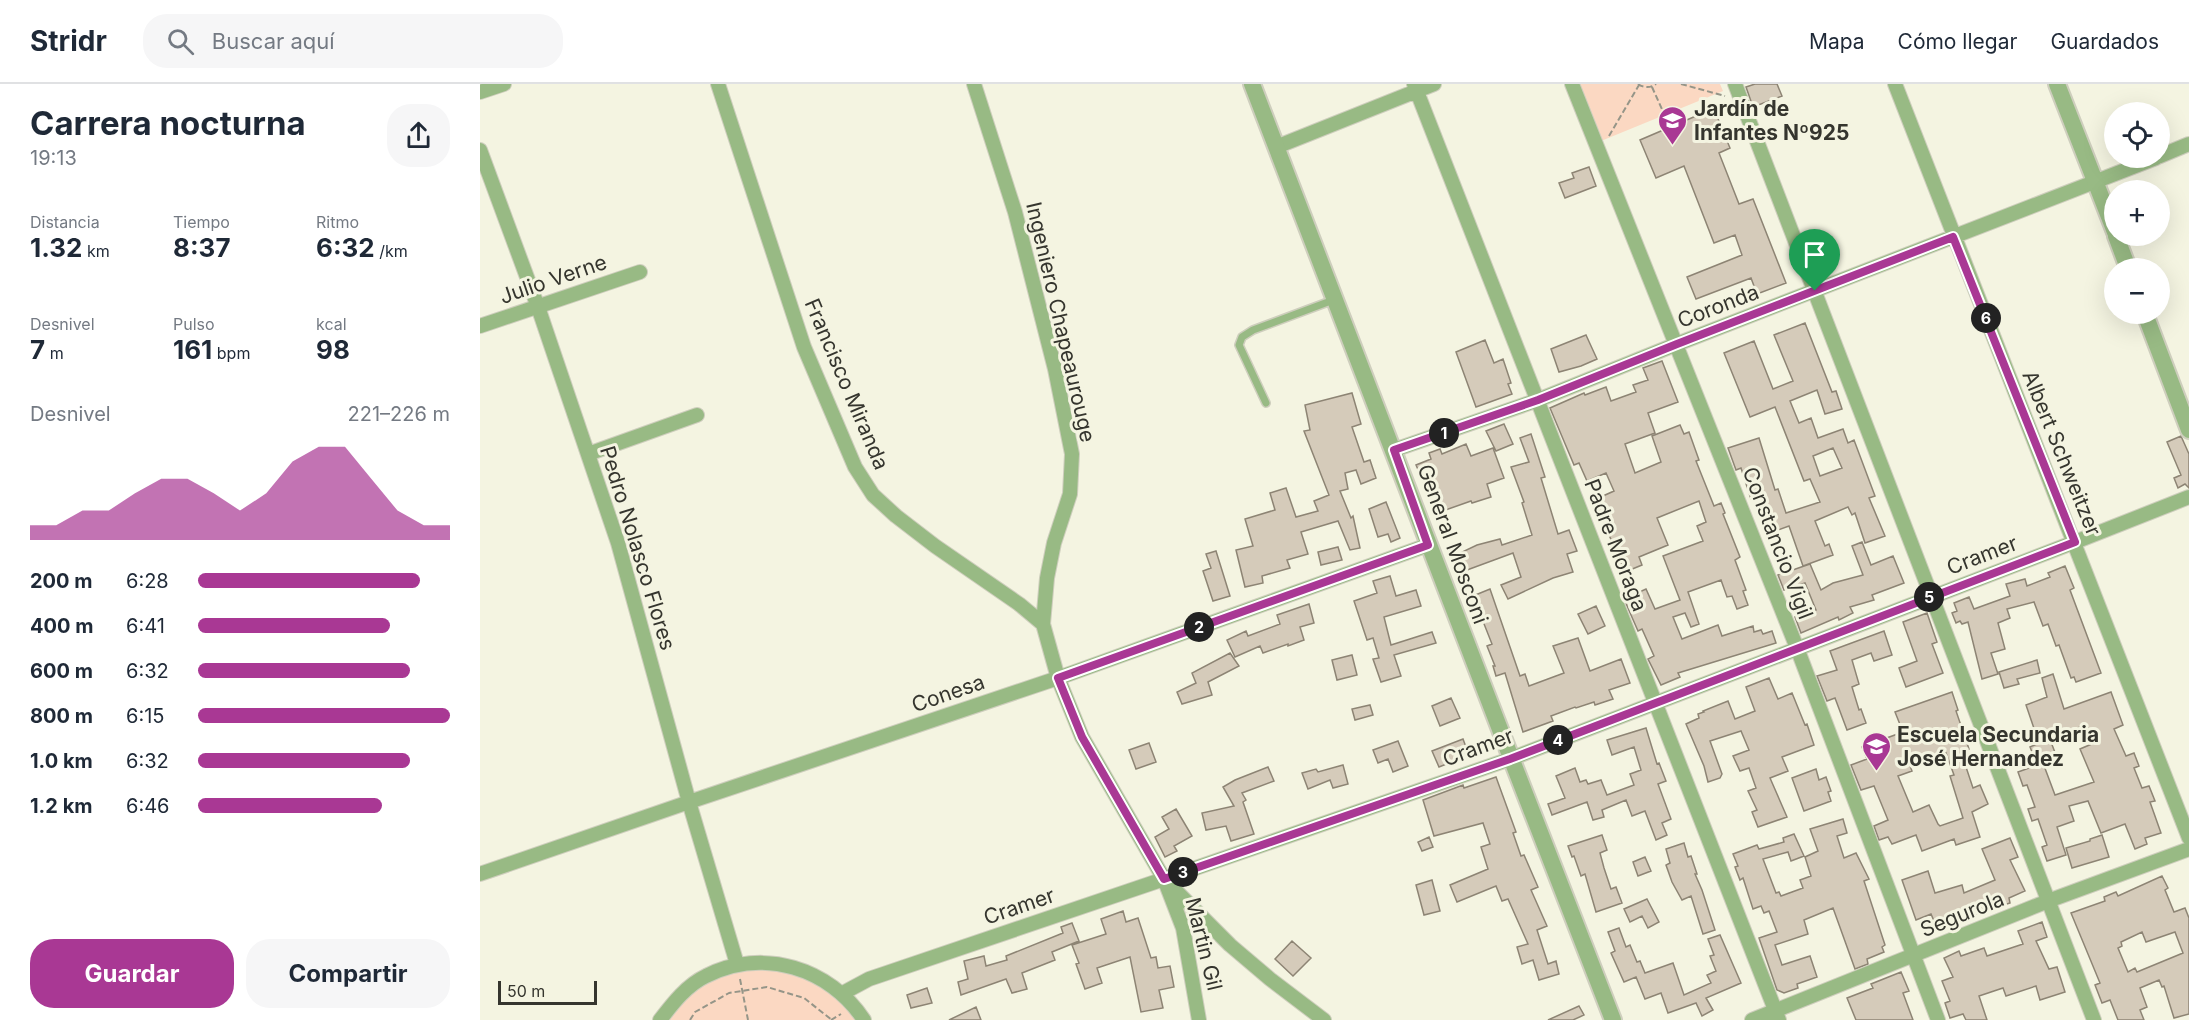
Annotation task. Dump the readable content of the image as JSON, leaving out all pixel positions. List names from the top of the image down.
{
  "streets": {
    "street": [
      "Julio Verne",
      "Coronda",
      "Ingeniero Chapeaurouge",
      "Francisco Miranda",
      "Albert Schweitzer",
      "Constancio Vigil",
      "General Mosconi",
      "Padre Moraga",
      "Pedro Nolasco Flores",
      "Cramer",
      "Conesa",
      "Segurola",
      "Martin Gil"
    ]
  },
  "crossings": [
    ["Julio Verne", "Pedro Nolasco Flores"],
    ["Coronda", "Albert Schweitzer"],
    ["Coronda", "Constancio Vigil"],
    ["Coronda", "General Mosconi"],
    ["Coronda", "Padre Moraga"],
    ["Ingeniero Chapeaurouge", "Francisco Miranda"],
    ["Ingeniero Chapeaurouge", "Conesa"],
    ["Albert Schweitzer", "Cramer"],
    ["Constancio Vigil", "Cramer"],
    ["Constancio Vigil", "Segurola"],
    ["General Mosconi", "Cramer"],
    ["General Mosconi", "Conesa"],
    ["Padre Moraga", "Cramer"],
    ["Padre Moraga", "Segurola"],
    ["Pedro Nolasco Flores", "Conesa"],
    ["Cramer", "Martin Gil"]
  ],
  "places": {
    "school or university": ["Jardín de Infantes Nº925", "Escuela Secundaria José Hernandez"]
  },
  "scale_bar": "50 m",
  "page": {
    "header": "Stridr",
    "search": "Buscar aquí",
    "nav": ["Mapa", "Cómo llegar", "Guardados"],
    "heading": ["Carrera nocturna", "19:13"],
    "map_buttons": ["+", "−"],
    "stats": [
      ["Distancia", "1.32 km"],
      ["Tiempo", "8:37"],
      ["Ritmo", "6:32 /km"],
      ["Desnivel", "7 m"],
      ["Pulso", "161 bpm"],
      ["kcal", "98"]
    ],
    "pins": [
      "6",
      "1",
      "5",
      "2",
      "4",
      "3"
    ],
    "chart": ["Desnivel", "221–226 m"],
    "list": [
      {
        "name": "200 m",
        "note": "6:28"
      },
      {
        "name": "400 m",
        "note": "6:41"
      },
      {
        "name": "600 m",
        "note": "6:32"
      },
      {
        "name": "800 m",
        "note": "6:15"
      },
      {
        "name": "1.0 km",
        "note": "6:32"
      },
      {
        "name": "1.2 km",
        "note": "6:46"
      }
    ],
    "buttons": ["Guardar", "Compartir"],
    "scale": "50 m"
  }
}
